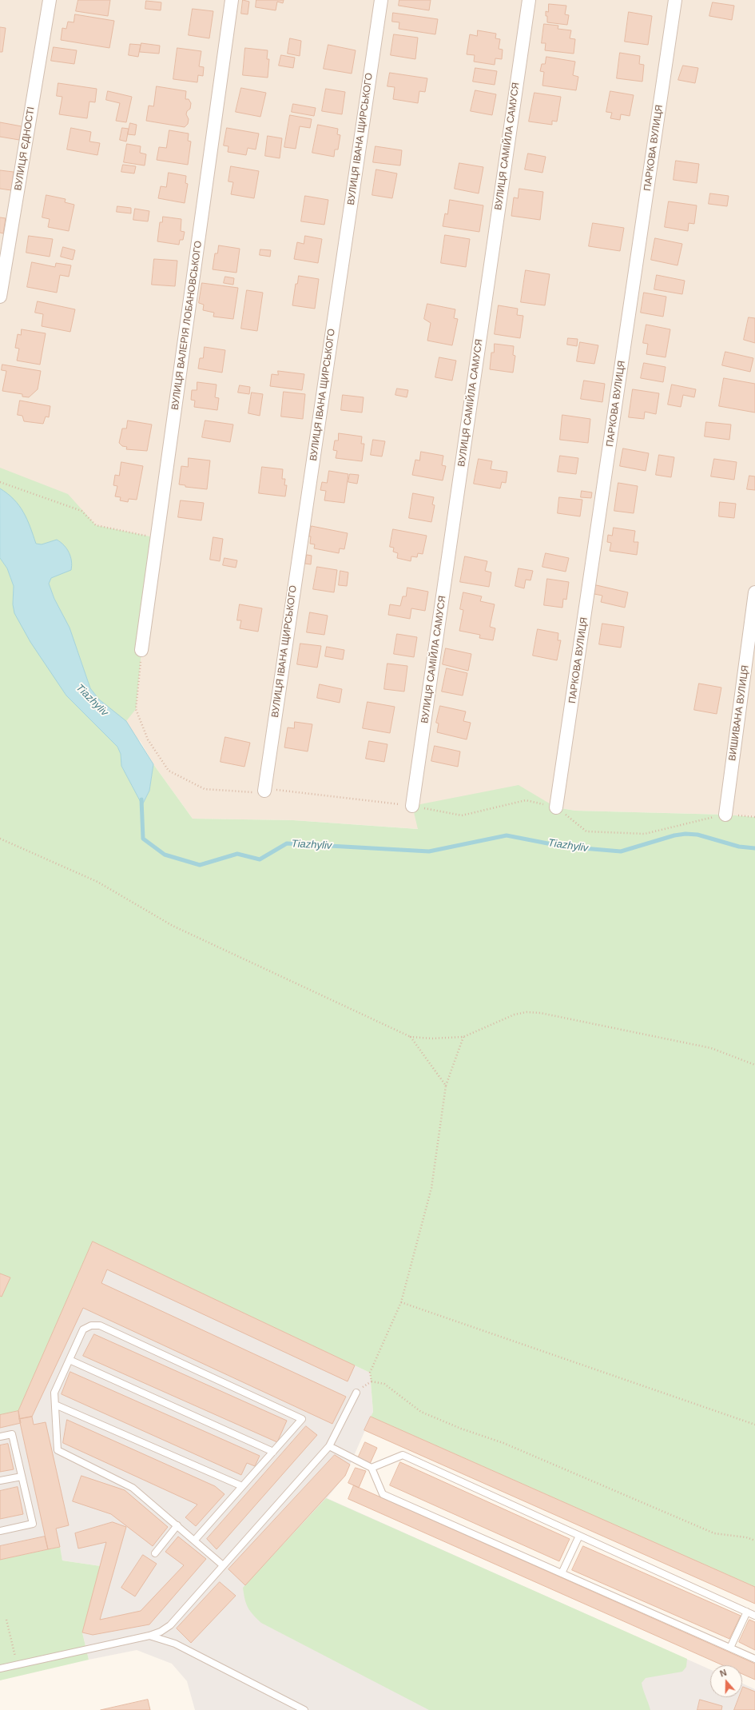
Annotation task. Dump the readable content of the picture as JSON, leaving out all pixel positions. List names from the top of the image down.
{
  "streets": {
    "street": [
      "ВУЛИЦЯ ІВАНА ЩИРСЬКОГО",
      "ВУЛИЦЯ САМІЙЛА САМУСЯ",
      "ПАРКОВА ВУЛИЦЯ",
      "ВУЛИЦЯ ЄДНОСТІ",
      "ВУЛИЦЯ ВАЛЕРІЯ ЛОБАНОВСЬКОГО",
      "ВИШИВАНА ВУЛИЦЯ"
    ]
  },
  "water": ["Tiazhyliv"],
  "north": "top"
}
